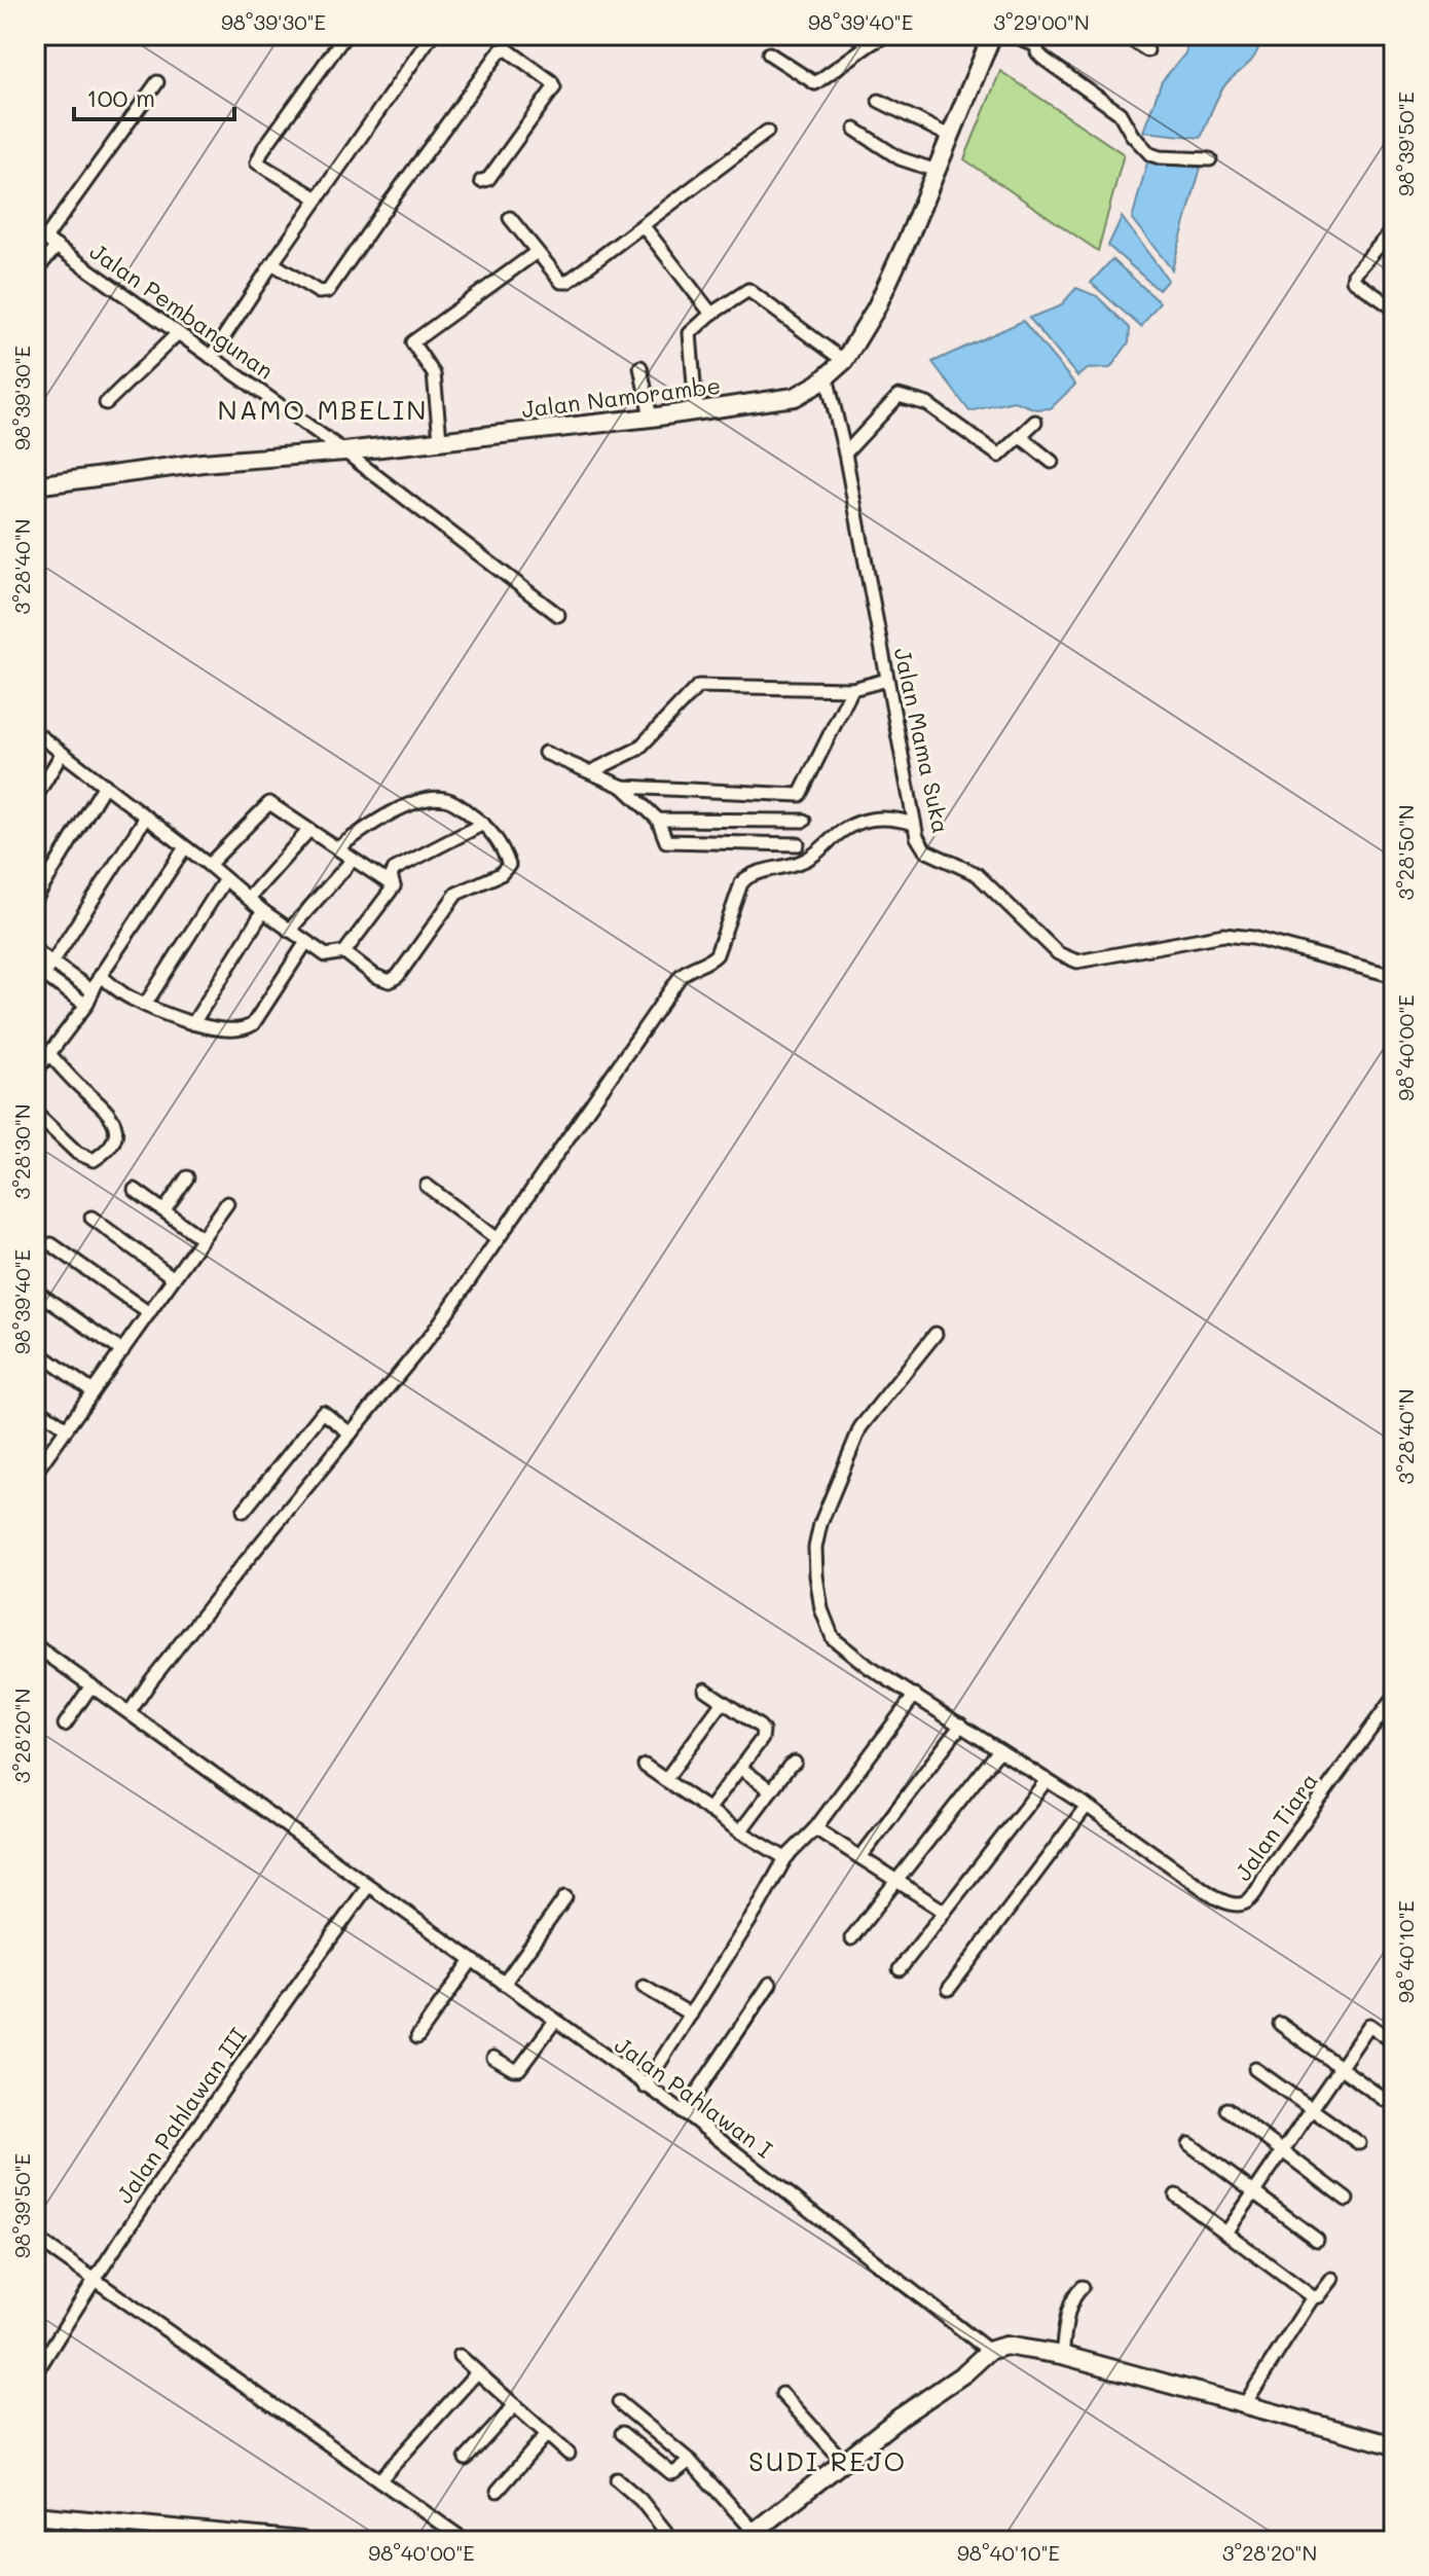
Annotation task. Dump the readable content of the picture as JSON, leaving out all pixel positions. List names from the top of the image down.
{
  "streets": {
    "main road": ["Jalan Namorambe"],
    "street": [
      "Jalan Pembangunan",
      "Jalan Mama Suka",
      "Jalan Tiara",
      "Jalan Pahlawan I",
      "Jalan Pahlawan III"
    ]
  },
  "crossings": [
    ["Jalan Pembangunan", "Jalan Namorambe"],
    ["Jalan Namorambe", "Jalan Mama Suka"],
    ["Jalan Pahlawan I", "Jalan Pahlawan III"]
  ],
  "districts": ["NAMO MBELIN", "SUDI REJO"],
  "scale_bar": "100 m",
  "coordinates": [
    "98°39'30\"E",
    "98°39'40\"E",
    "3°29'00\"N",
    "98°39'50\"E",
    "3°28'40\"N",
    "3°28'50\"N",
    "98°40'00\"E",
    "3°28'30\"N",
    "3°28'20\"N",
    "98°40'10\"E"
  ]
}
